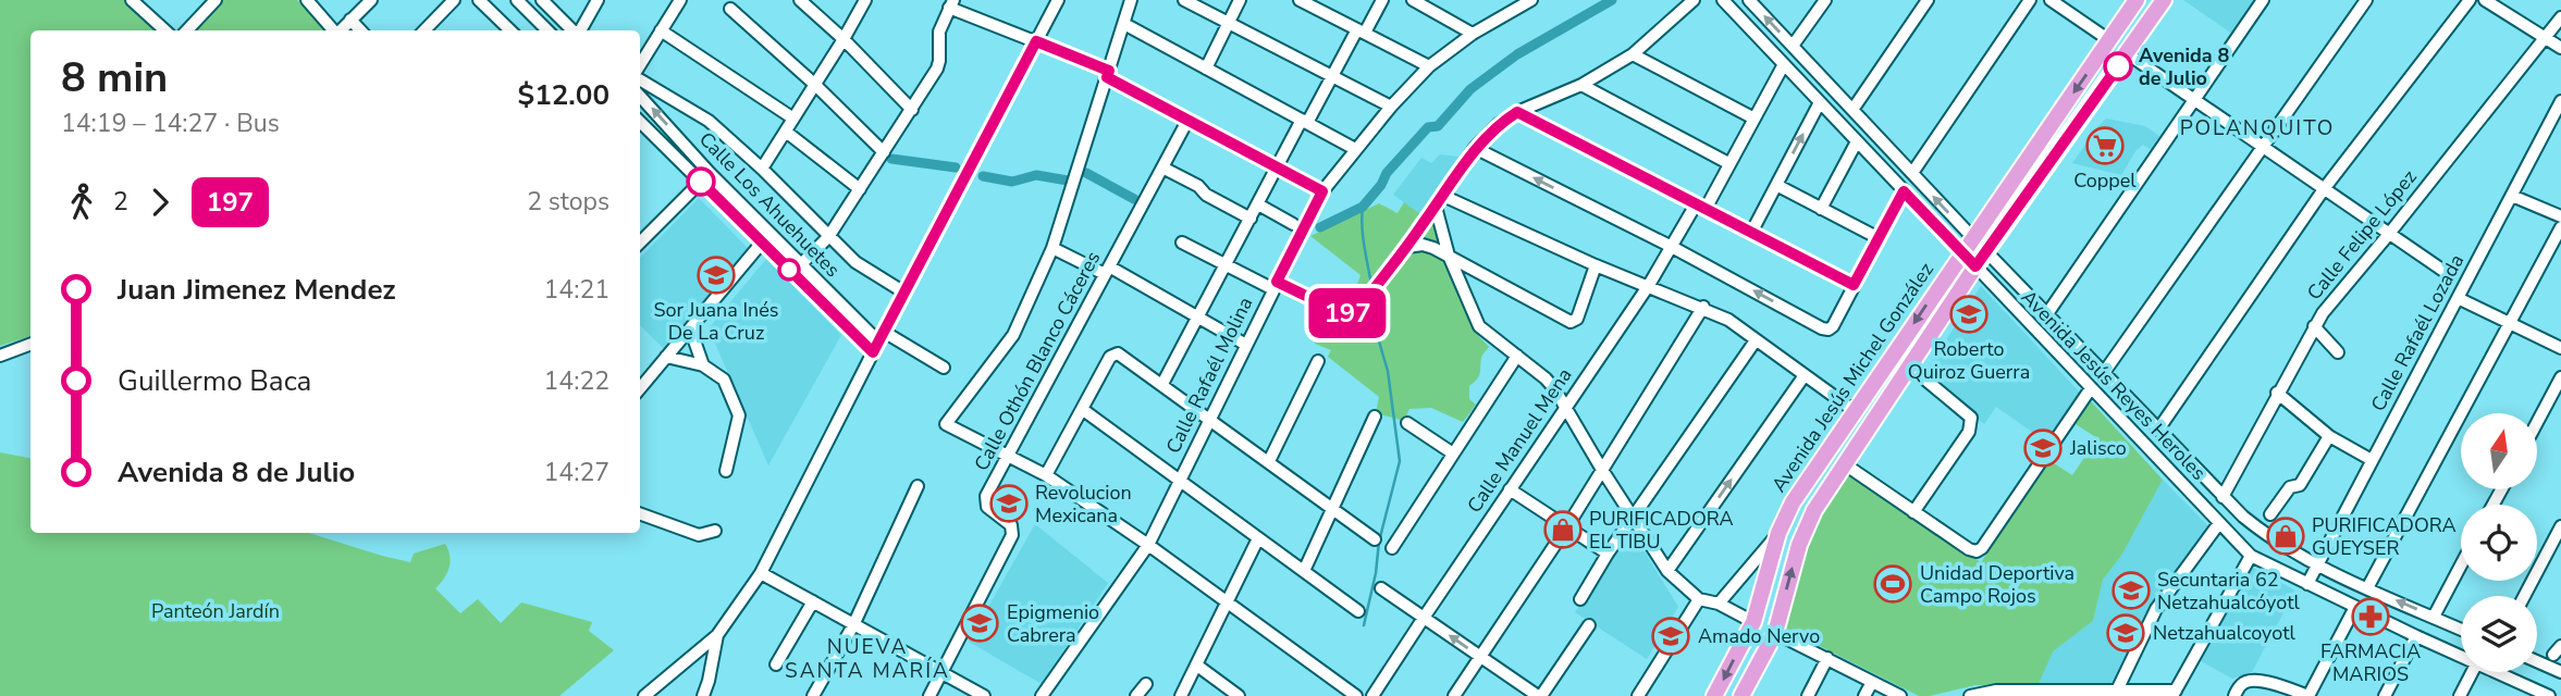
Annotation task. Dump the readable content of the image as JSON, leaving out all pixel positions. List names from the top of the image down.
{
  "streets": {
    "main road": ["Avenida Jesús Michel González"],
    "street": [
      "Calle Los Ahuehuetes",
      "Calle Felipe López",
      "Calle Rafaél Lozada",
      "Calle Othón Blanco Cáceres",
      "Calle Rafaél Molina",
      "Avenida Jesús Reyes Heroles",
      "Calle Manuel Mena"
    ]
  },
  "crossings": [
    ["Calle Felipe López", "Avenida Jesús Reyes Heroles"],
    ["Calle Rafaél Lozada", "Avenida Jesús Reyes Heroles"],
    ["Avenida Jesús Michel González", "Avenida Jesús Reyes Heroles"],
    ["Avenida Jesús Reyes Heroles", "Calle Manuel Mena"]
  ],
  "districts": ["POLANQUITO", "NUEVA SANTA MARÍA"],
  "parks": ["Panteón Jardín"],
  "places": {
    "other": ["Avenida 8 de Julio"],
    "supermarket": ["Coppel"],
    "school or university": [
      "Sor Juana Inés De La Cruz",
      "Roberto Quiroz Guerra",
      "Jalisco",
      "Revolucion Mexicana",
      "Secuntaria 62 Netzahualcóyotl",
      "Epigmenio Cabrera",
      "Netzahualcoyotl",
      "Amado Nervo"
    ],
    "shop": ["PURIFICADORA EL TIBU", "PURIFICADORA GUEYSER"],
    "sports": ["Unidad Deportiva Campo Rojos"],
    "pharmacy": ["FARMACIA MARIOS"]
  },
  "lines": ["bus line 197"],
  "north": "top",
  "page": {
    "on_map": "197",
    "heading": ["8 min", "14:19 – 14:27 · Bus", "$12.00"],
    "legs": ["2", "197", "2 stops"],
    "list": [
      {
        "name": "Juan Jimenez Mendez",
        "value": "14:21"
      },
      {
        "name": "Guillermo Baca",
        "value": "14:22"
      },
      {
        "name": "Avenida 8 de Julio",
        "value": "14:27"
      }
    ]
  }
}
